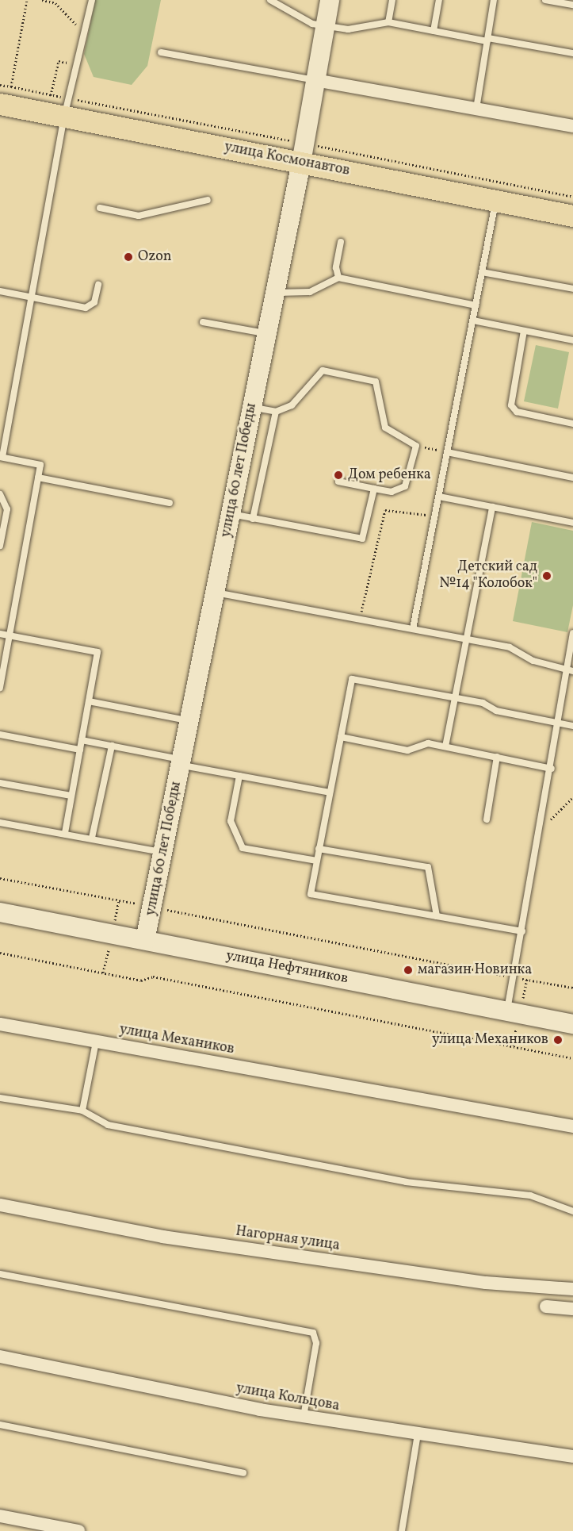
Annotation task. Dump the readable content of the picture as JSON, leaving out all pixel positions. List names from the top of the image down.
{
  "streets": {
    "main road": ["улица Космонавтов"],
    "street": [
      "улица 60 лет Победы",
      "улица Нефтяников",
      "улица Механиков",
      "Нагорная улица",
      "улица Кольцова"
    ]
  },
  "crossings": [
    ["улица Космонавтов", "улица 60 лет Победы"],
    ["улица 60 лет Победы", "улица Нефтяников"]
  ],
  "places": [
    "Ozon",
    "Дом ребенка",
    "Детский сад №14 \"Колобок\"",
    "магазин Новинка",
    "улица Механиков"
  ]
}
